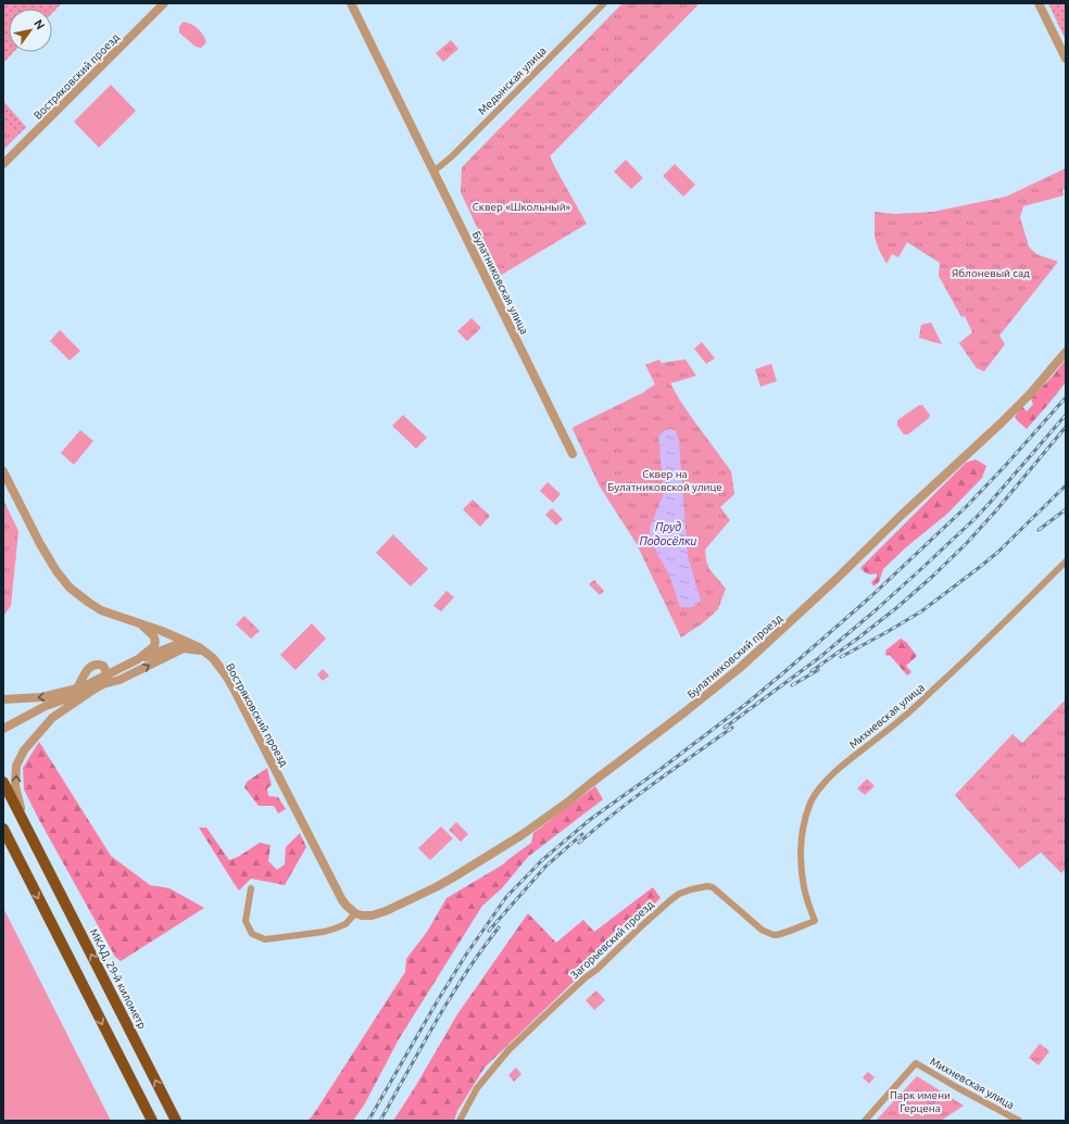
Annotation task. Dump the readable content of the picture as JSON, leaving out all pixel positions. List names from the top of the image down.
{
  "streets": {
    "highway": ["МКАД, 29-й километр"],
    "street": [
      "Востряковский проезд",
      "Медынская улица",
      "Булатниковская улица",
      "Булатниковский проезд",
      "Михневская улица",
      "Загорьевский проезд"
    ]
  },
  "crossings": [
    ["Востряковский проезд", "Булатниковский проезд"],
    ["Медынская улица", "Булатниковская улица"],
    ["Михневская улица", "Загорьевский проезд"]
  ],
  "water": ["Пруд Подосёлки"],
  "parks": [
    "Сквер «Школьный»",
    "Яблоневый сад",
    "Сквер на Булатниковской улице",
    "Парк имени Герцена"
  ],
  "north": "top right"
}
